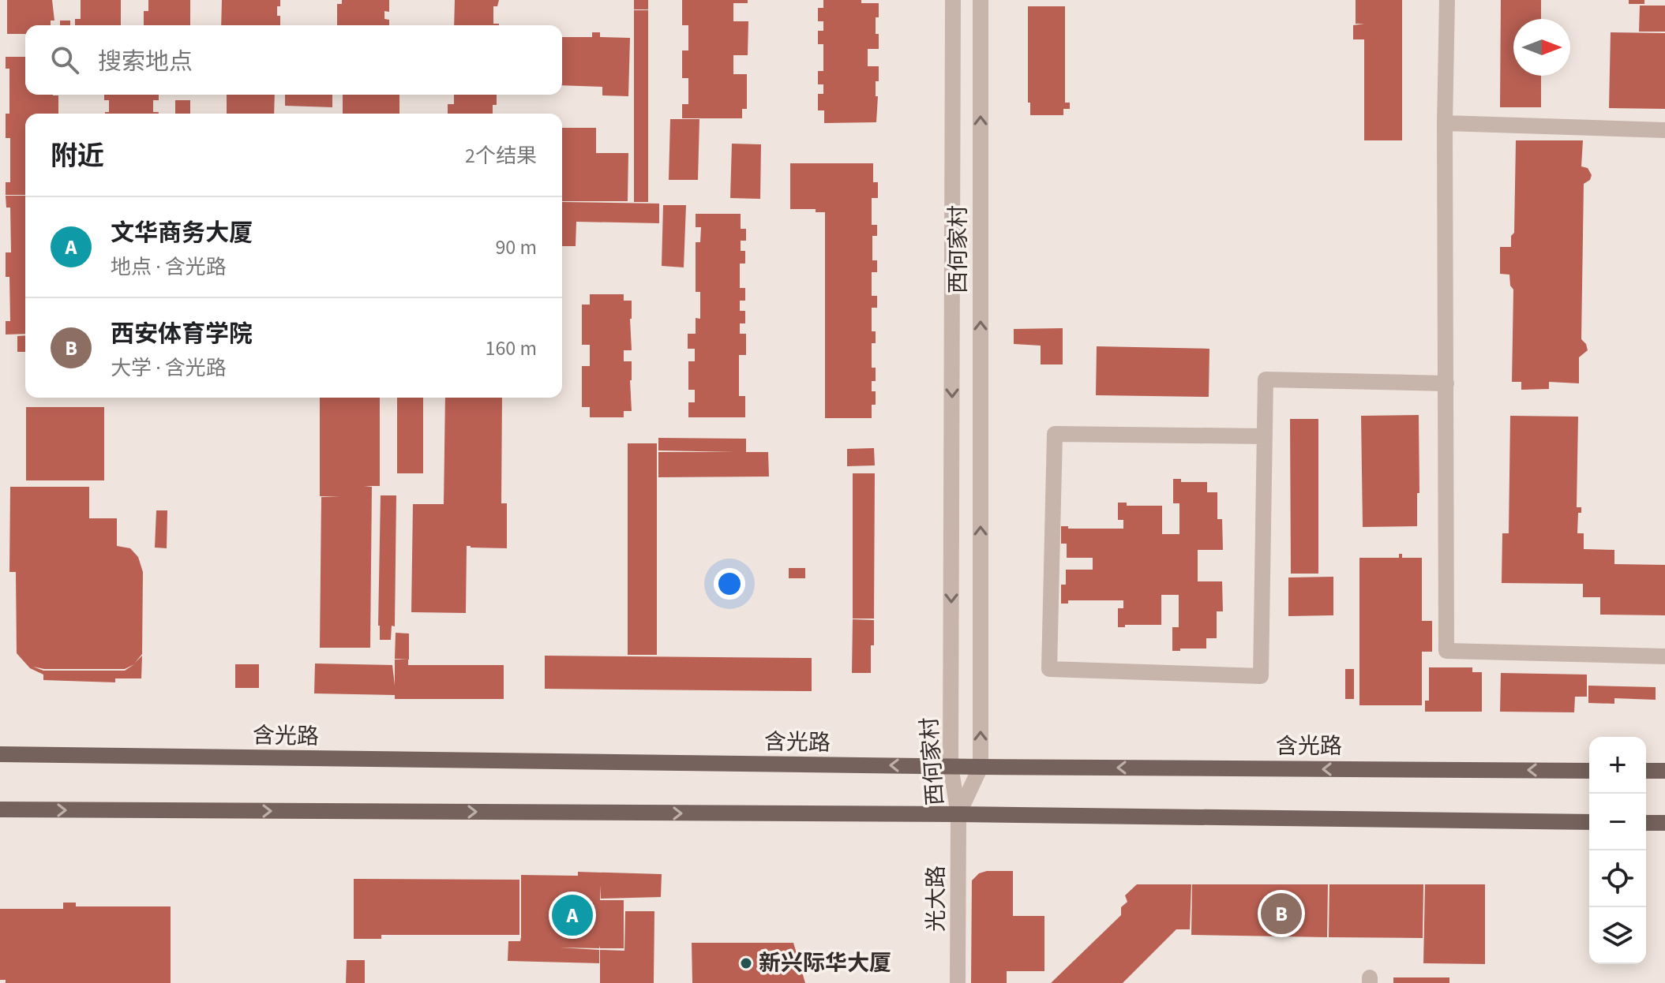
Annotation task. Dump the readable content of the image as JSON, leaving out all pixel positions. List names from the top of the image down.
{
  "streets": {
    "main road": ["含光路"],
    "street": ["西何家村", "光大路"]
  },
  "crossings": [
    ["西何家村", "含光路"],
    ["西何家村", "光大路"]
  ],
  "places": ["新兴际华大厦"],
  "north": "right",
  "page": {
    "search": "搜索地点",
    "heading": ["附近", "2个结果"],
    "list": [
      {
        "mark": "A",
        "name": "文华商务大厦",
        "note": "地点 · 含光路",
        "value": "90 m"
      },
      {
        "mark": "B",
        "name": "西安体育学院",
        "note": "大学 · 含光路",
        "value": "160 m"
      }
    ],
    "map_buttons": ["+", "−"],
    "pins": ["B", "A"]
  }
}
